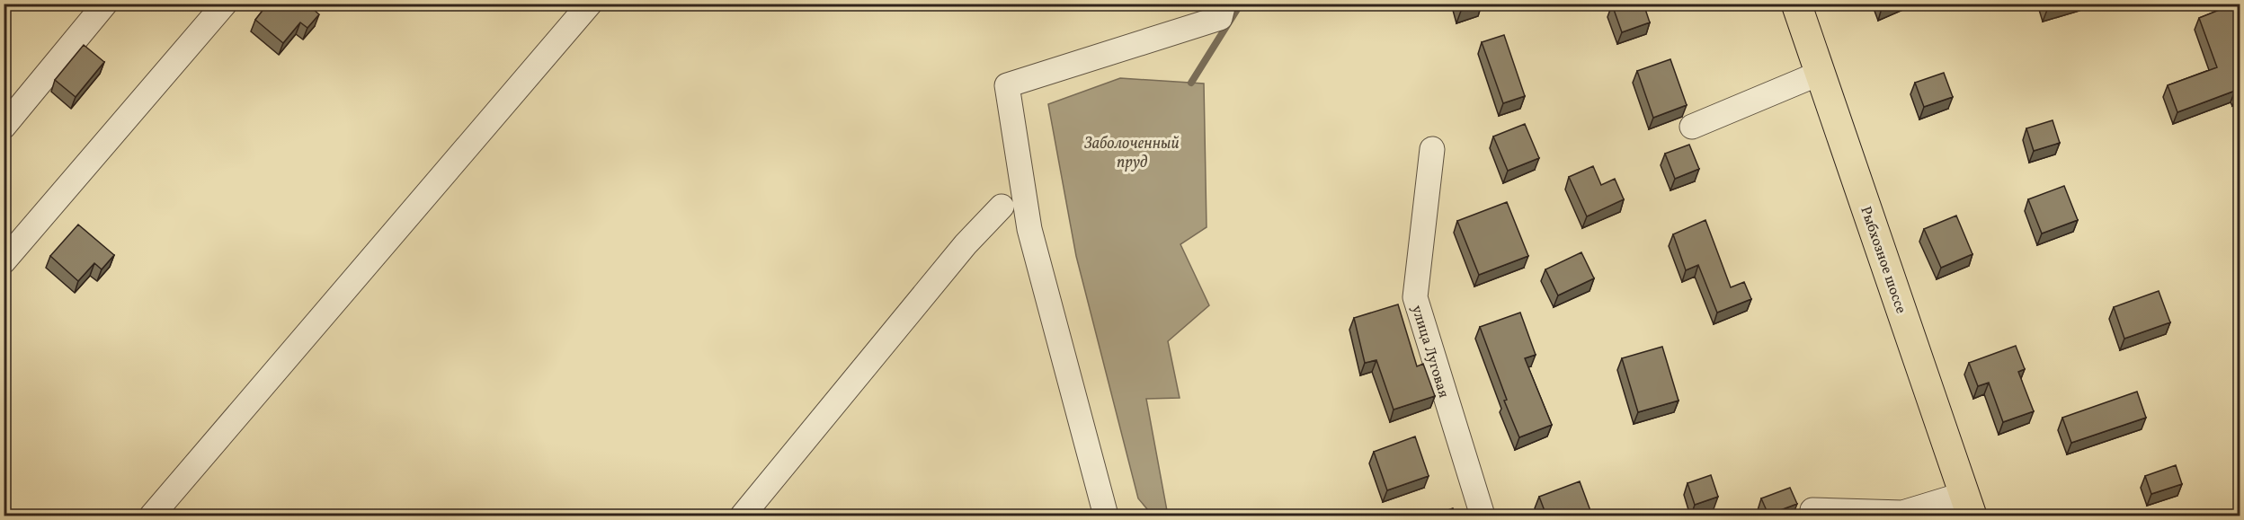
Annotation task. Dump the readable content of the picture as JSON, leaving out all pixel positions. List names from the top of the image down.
{
  "streets": {
    "main road": ["Рыбхозное шоссе"],
    "street": ["улица Луговая"]
  },
  "water": ["Заболоченный пруд"]
}
